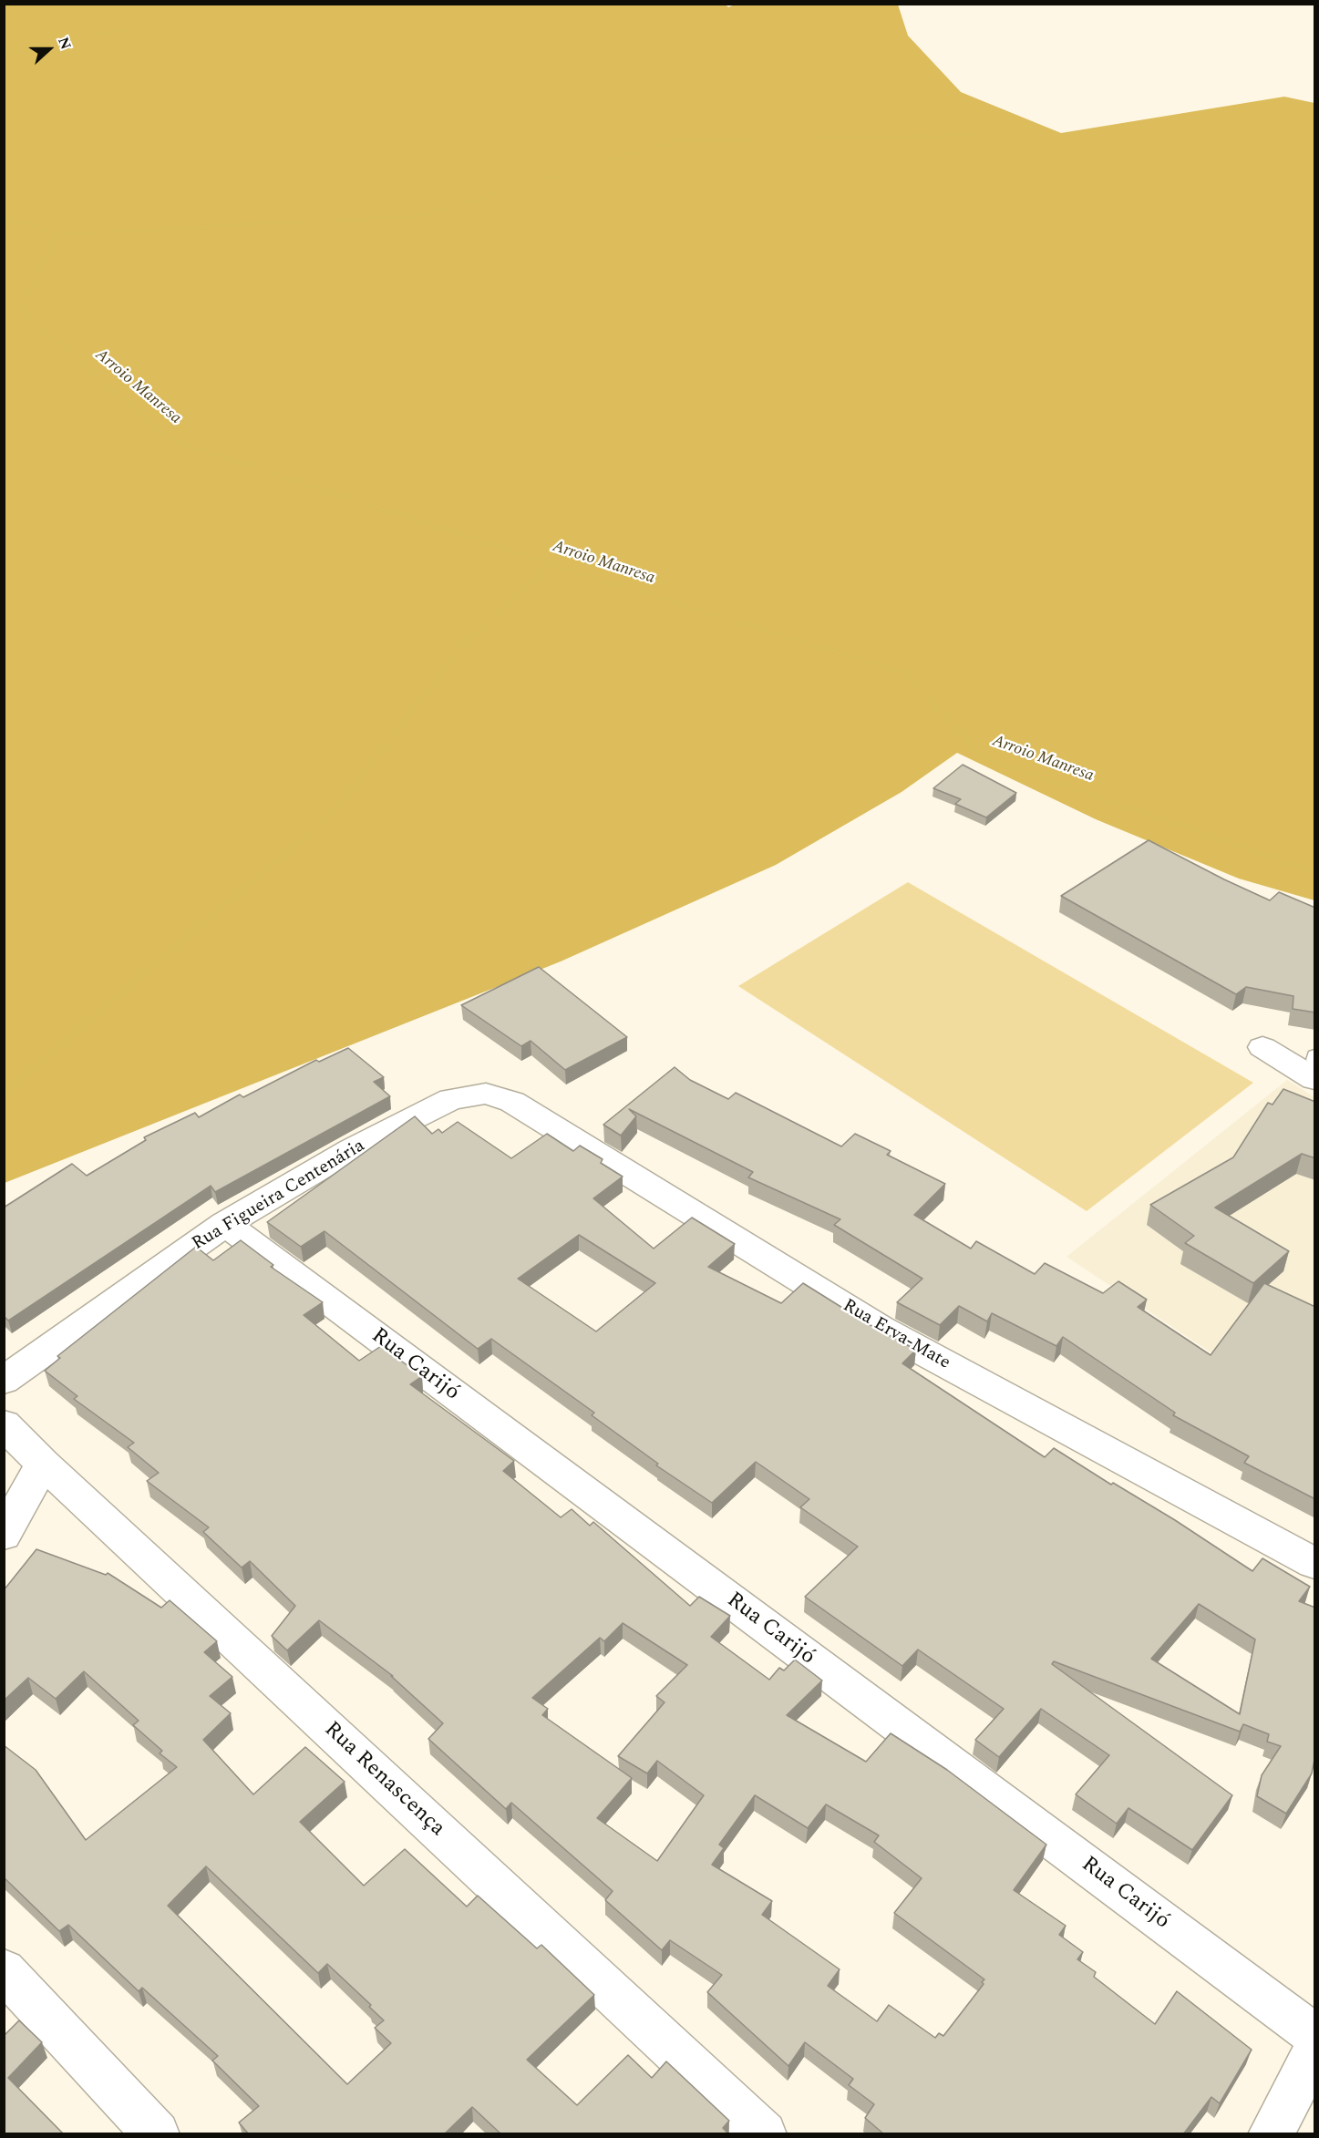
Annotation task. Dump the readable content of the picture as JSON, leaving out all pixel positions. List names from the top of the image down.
{
  "streets": {
    "street": [
      "Rua Figueira Centenária",
      "Rua Erva-Mate",
      "Rua Carijó",
      "Rua Renascença"
    ]
  },
  "crossings": [
    ["Rua Figueira Centenária", "Rua Erva-Mate"],
    ["Rua Figueira Centenária", "Rua Carijó"]
  ],
  "water": ["Arroio Manresa"],
  "north": "right"
}
